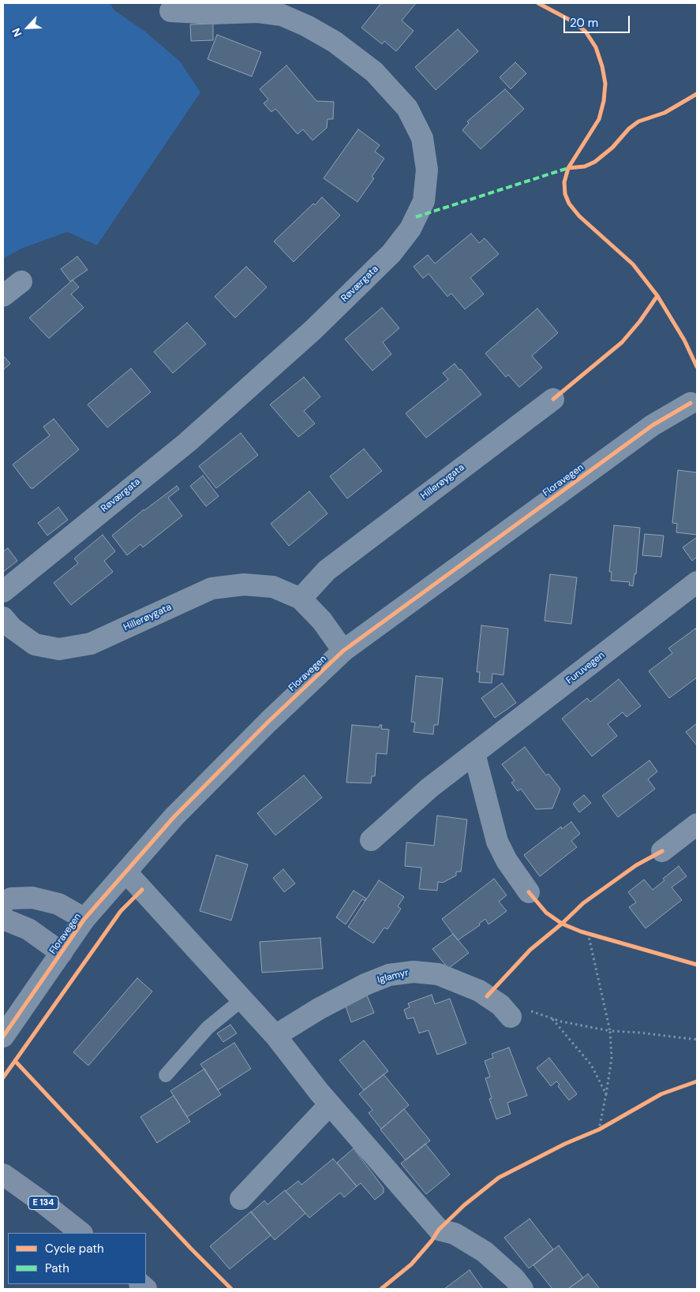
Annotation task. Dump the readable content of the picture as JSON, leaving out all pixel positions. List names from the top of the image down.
{
  "streets": {
    "highway": ["E 134"],
    "street": [
      "Røværgata",
      "Floravegen",
      "Hillerøygata",
      "Furuvegen",
      "Iglamyr"
    ]
  },
  "crossings": [
    ["Floravegen", "Hillerøygata"]
  ],
  "legend": ["Cycle path", "Path"],
  "scale_bar": "20 m",
  "north": "bottom left"
}
